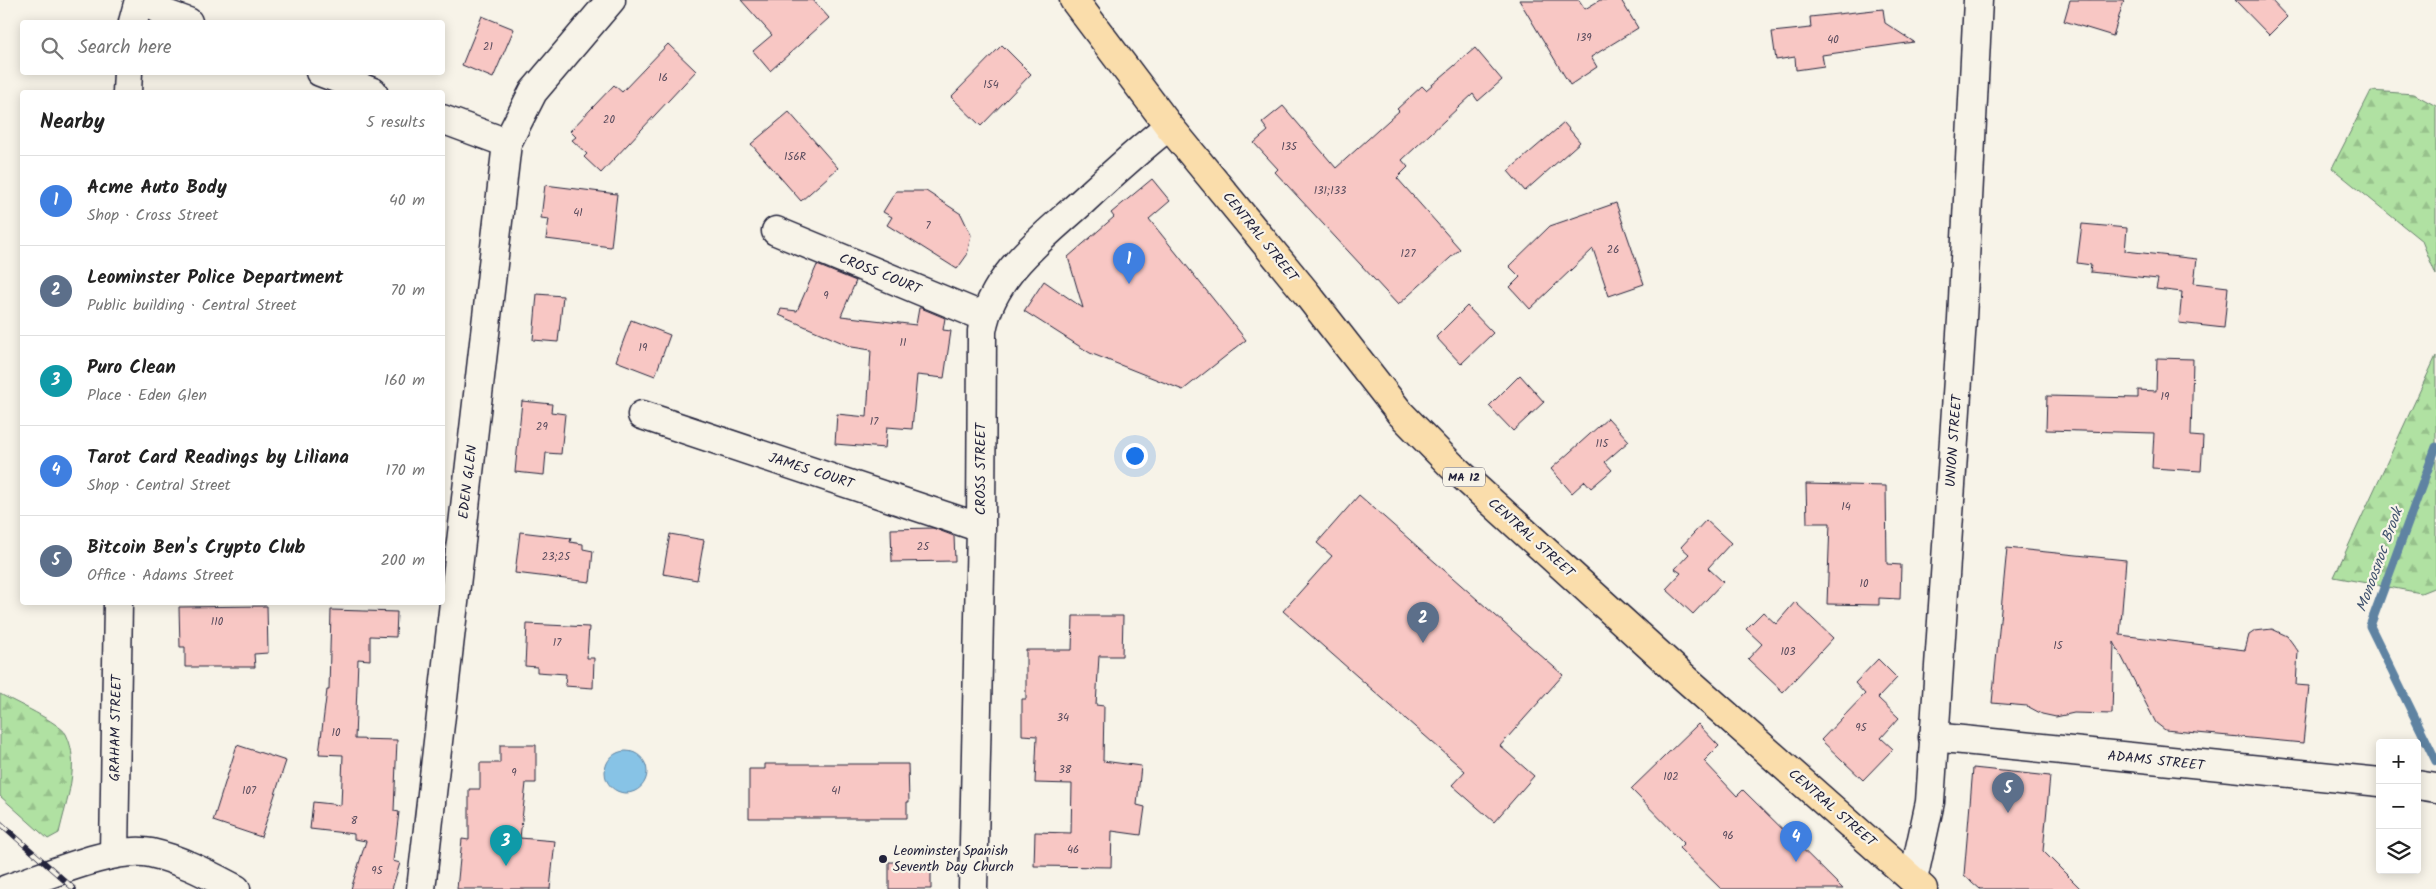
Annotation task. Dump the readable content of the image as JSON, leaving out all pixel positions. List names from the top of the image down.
{
  "streets": {
    "main road": ["CENTRAL STREET", "MA 12"],
    "street": [
      "CROSS COURT",
      "UNION STREET",
      "CROSS STREET",
      "JAMES COURT",
      "EDEN GLEN",
      "GRAHAM STREET",
      "ADAMS STREET"
    ]
  },
  "crossings": [
    ["CENTRAL STREET", "UNION STREET"],
    ["CENTRAL STREET", "CROSS STREET"],
    ["CROSS COURT", "CROSS STREET"],
    ["UNION STREET", "ADAMS STREET"],
    ["CROSS STREET", "JAMES COURT"]
  ],
  "water": ["Monoosnoc Brook"],
  "places": ["Leominster Spanish Seventh Day Church"],
  "house_numbers": [
    "139",
    "40",
    "21",
    "16",
    "154",
    "20",
    "135",
    "156R",
    "131;133",
    "41",
    "7",
    "26",
    "127",
    "9",
    "11",
    "19",
    "19",
    "17",
    "29",
    "115",
    "14",
    "25",
    "23;25",
    "10",
    "110",
    "17",
    "15",
    "103",
    "34",
    "95",
    "10",
    "38",
    "9",
    "102",
    "107",
    "41",
    "8",
    "96",
    "46",
    "95"
  ],
  "page": {
    "search": "Search here",
    "heading": ["Nearby", "5 results"],
    "list": [
      {
        "mark": "1",
        "name": "Acme Auto Body",
        "note": "Shop · Cross Street",
        "value": "40 m"
      },
      {
        "mark": "2",
        "name": "Leominster Police Department",
        "note": "Public building · Central Street",
        "value": "70 m"
      },
      {
        "mark": "3",
        "name": "Puro Clean",
        "note": "Place · Eden Glen",
        "value": "160 m"
      },
      {
        "mark": "4",
        "name": "Tarot Card Readings by Liliana",
        "note": "Shop · Central Street",
        "value": "170 m"
      },
      {
        "mark": "5",
        "name": "Bitcoin Ben's Crypto Club",
        "note": "Office · Adams Street",
        "value": "200 m"
      }
    ],
    "pins": [
      "1",
      "2",
      "5",
      "4",
      "3"
    ],
    "map_buttons": ["+", "−"]
  }
}
